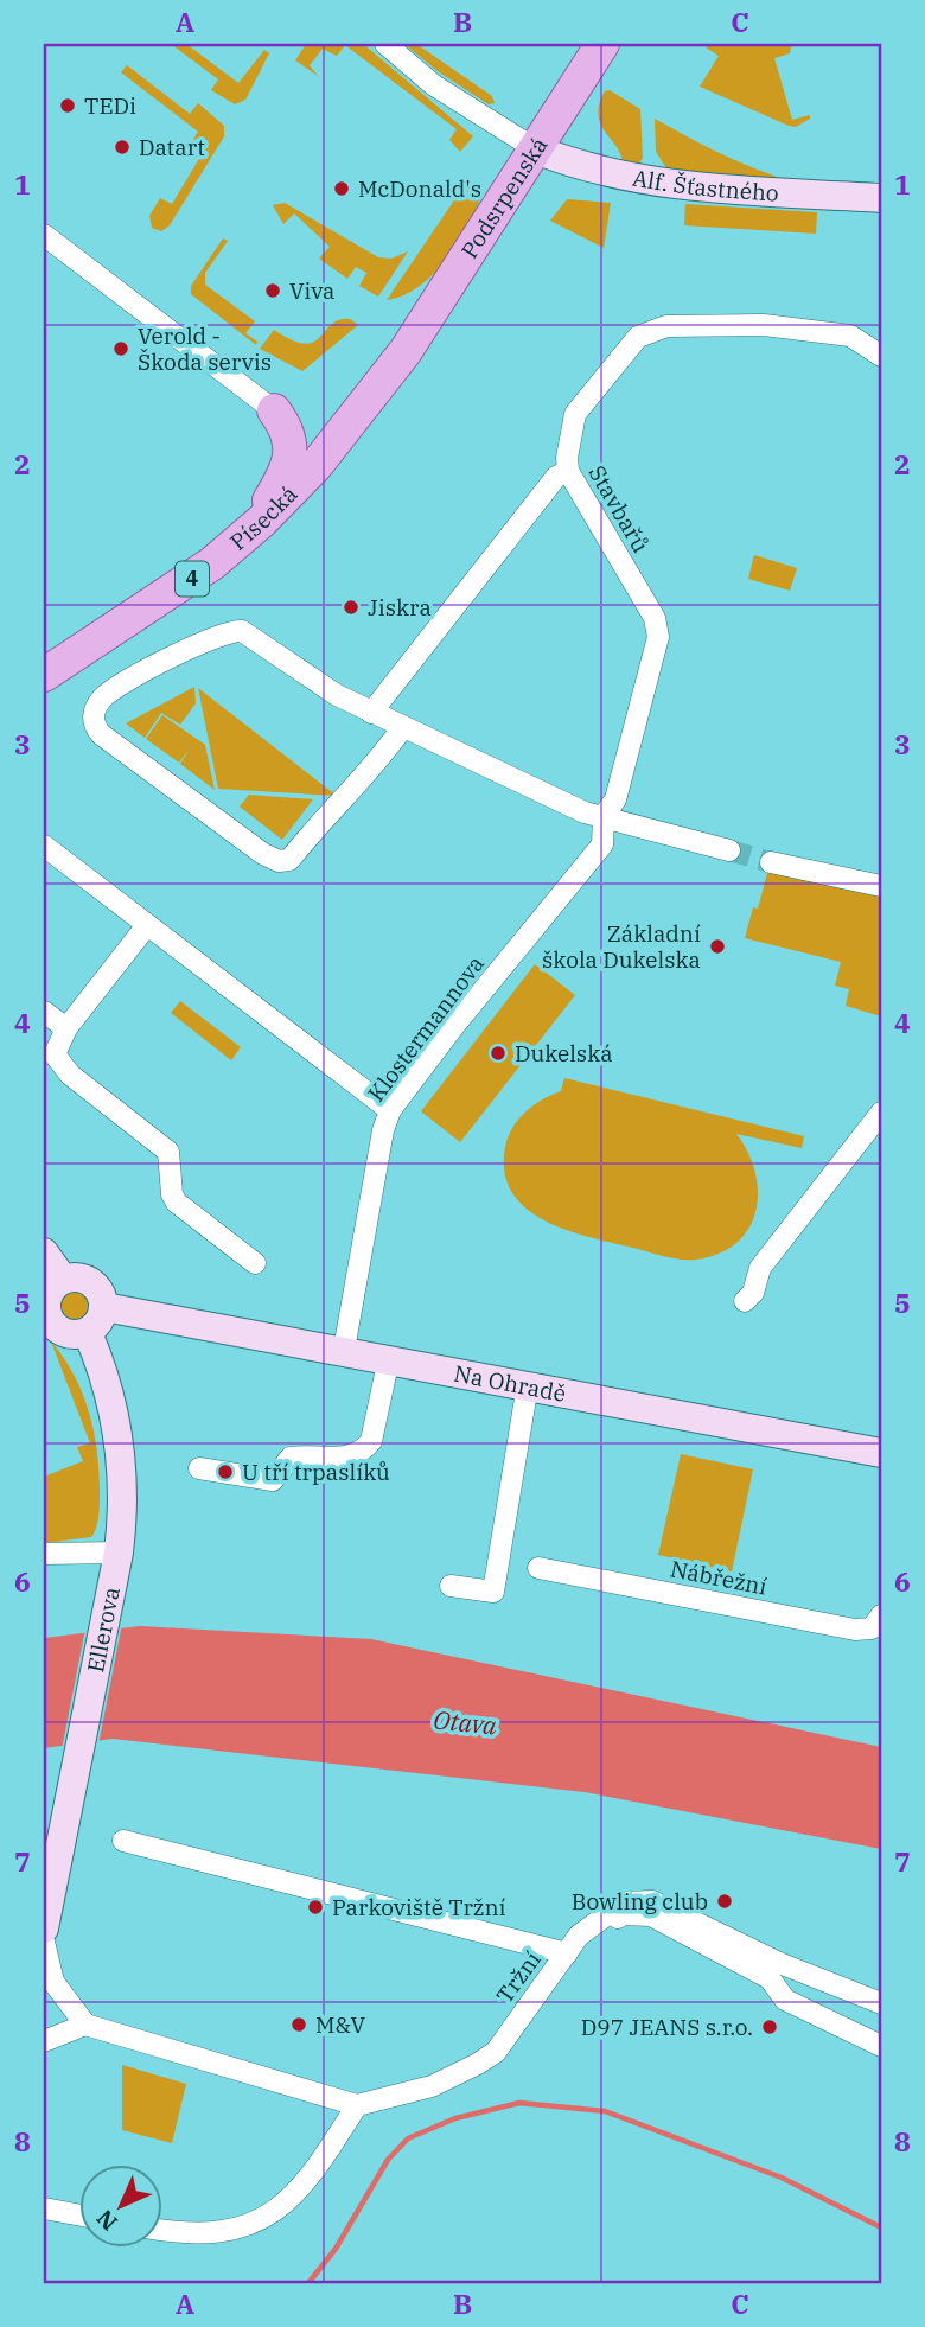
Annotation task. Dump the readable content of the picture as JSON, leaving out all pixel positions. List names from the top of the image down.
{
  "streets": {
    "main road": ["Podsrpenská", "Písecká", "4"],
    "street": [
      "Alf. Šťastného",
      "Stavbařů",
      "Klostermannova",
      "Na Ohradě",
      "Nábřežní",
      "Ellerova",
      "Tržní"
    ]
  },
  "crossings": [
    ["Alf. Šťastného", "Podsrpenská"],
    ["Podsrpenská", "Písecká"],
    ["Stavbařů", "Klostermannova"],
    ["Klostermannova", "Na Ohradě"],
    ["Na Ohradě", "Ellerova"]
  ],
  "water": ["Otava"],
  "places": [
    "TEDi",
    "Datart",
    "McDonald's",
    "Viva",
    "Verold - Škoda servis",
    "Jiskra",
    "Základní škola Dukelska",
    "Dukelská",
    "U tří trpaslíků",
    "Bowling club",
    "Parkoviště Tržní",
    "M&V",
    "D97 JEANS s.r.o."
  ],
  "north": "bottom left",
  "grid": {
    "columns": ["A", "B", "C"],
    "rows": [
      "1",
      "2",
      "3",
      "4",
      "5",
      "6",
      "7",
      "8"
    ]
  }
}
